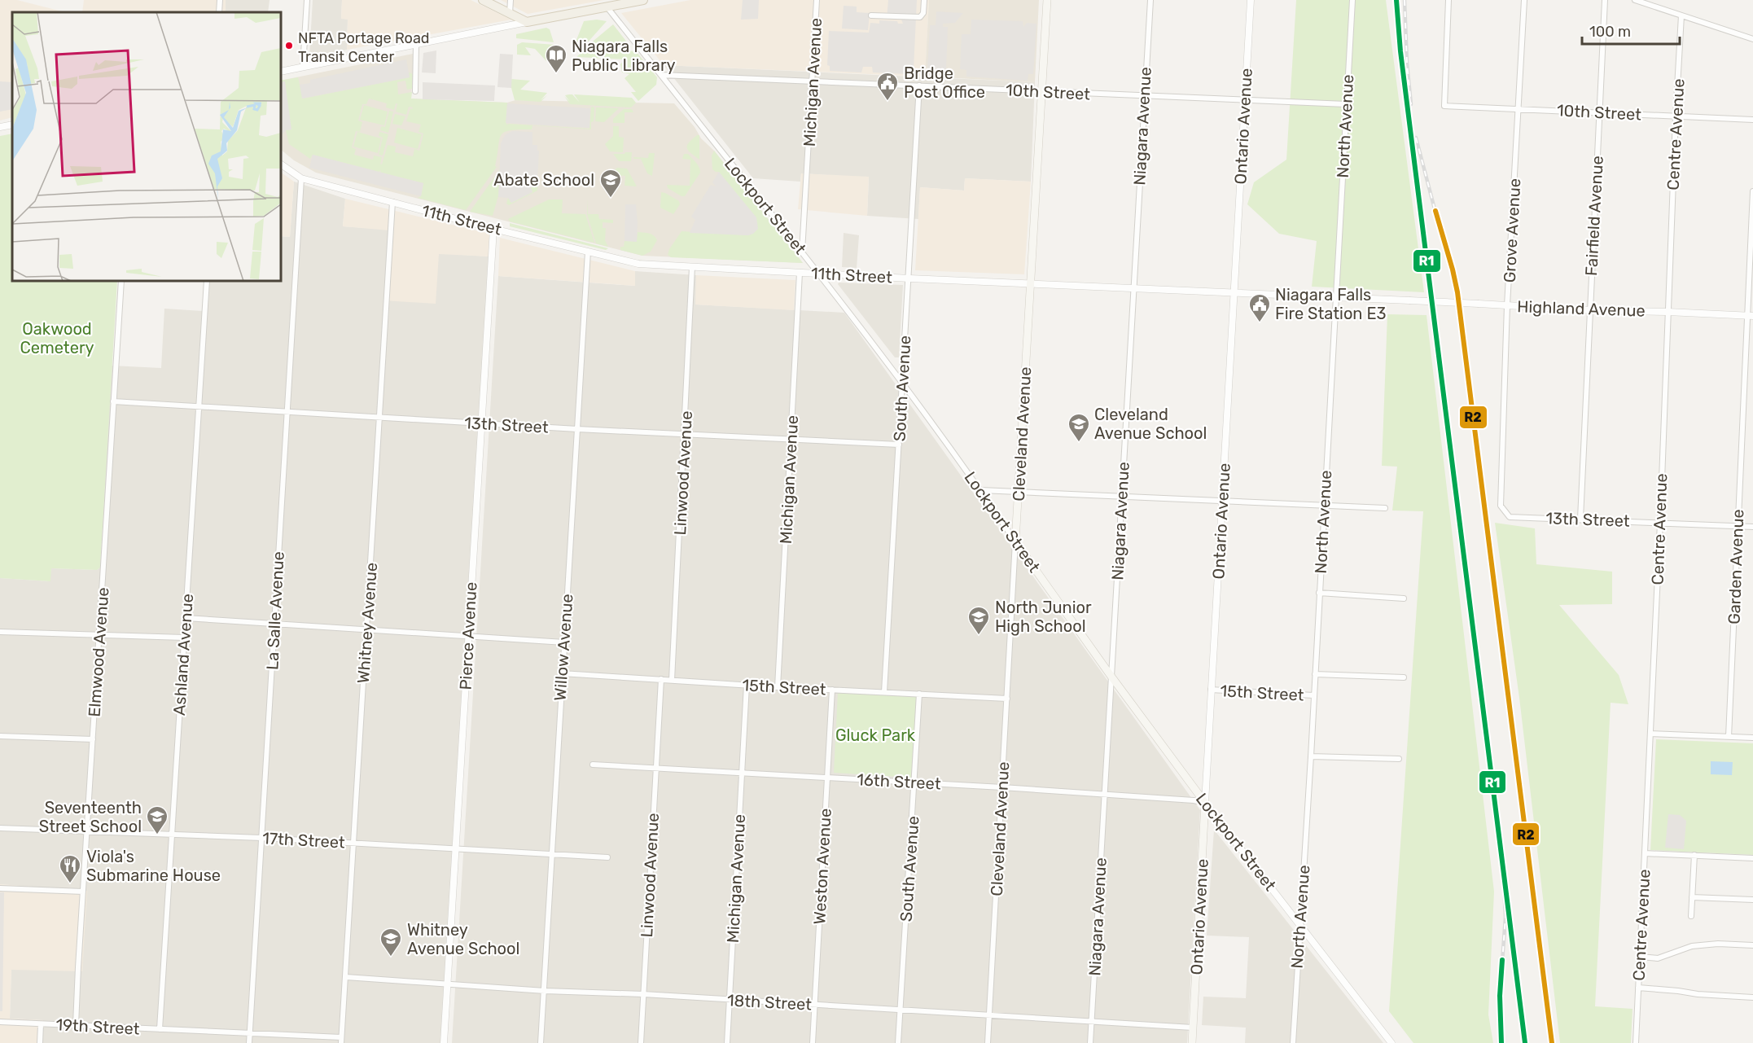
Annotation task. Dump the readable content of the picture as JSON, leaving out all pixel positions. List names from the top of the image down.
{
  "streets": {
    "main road": ["Ontario Avenue", "Lockport Street", "Cleveland Avenue"],
    "street": [
      "Michigan Avenue",
      "10th Street",
      "Niagara Avenue",
      "North Avenue",
      "Centre Avenue",
      "Fairfield Avenue",
      "11th Street",
      "Grove Avenue",
      "Highland Avenue",
      "South Avenue",
      "13th Street",
      "Linwood Avenue",
      "Garden Avenue",
      "La Salle Avenue",
      "Whitney Avenue",
      "Pierce Avenue",
      "Willow Avenue",
      "Elmwood Avenue",
      "Ashland Avenue",
      "15th Street",
      "16th Street",
      "17th Street",
      "Weston Avenue",
      "18th Street",
      "19th Street"
    ]
  },
  "crossings": [
    ["Michigan Avenue", "10th Street"],
    ["Michigan Avenue", "Lockport Street"],
    ["Michigan Avenue", "11th Street"],
    ["Michigan Avenue", "13th Street"],
    ["Michigan Avenue", "15th Street"],
    ["Michigan Avenue", "16th Street"],
    ["Michigan Avenue", "18th Street"],
    ["10th Street", "Niagara Avenue"],
    ["10th Street", "Ontario Avenue"],
    ["10th Street", "North Avenue"],
    ["10th Street", "Centre Avenue"],
    ["10th Street", "Lockport Street"],
    ["10th Street", "Fairfield Avenue"],
    ["10th Street", "Grove Avenue"],
    ["10th Street", "South Avenue"],
    ["10th Street", "Cleveland Avenue"],
    ["Niagara Avenue", "Lockport Street"],
    ["Niagara Avenue", "11th Street"],
    ["Niagara Avenue", "16th Street"],
    ["Niagara Avenue", "18th Street"],
    ["Ontario Avenue", "Lockport Street"],
    ["Ontario Avenue", "11th Street"],
    ["Ontario Avenue", "15th Street"],
    ["Ontario Avenue", "16th Street"],
    ["Ontario Avenue", "18th Street"],
    ["North Avenue", "Lockport Street"],
    ["North Avenue", "11th Street"],
    ["North Avenue", "15th Street"],
    ["Centre Avenue", "Highland Avenue"],
    ["Centre Avenue", "13th Street"],
    ["Lockport Street", "11th Street"],
    ["Lockport Street", "South Avenue"],
    ["Lockport Street", "Cleveland Avenue"],
    ["Lockport Street", "16th Street"],
    ["Fairfield Avenue", "Highland Avenue"],
    ["Fairfield Avenue", "13th Street"],
    ["11th Street", "Highland Avenue"],
    ["11th Street", "South Avenue"],
    ["11th Street", "Cleveland Avenue"],
    ["11th Street", "Linwood Avenue"],
    ["11th Street", "La Salle Avenue"],
    ["11th Street", "Whitney Avenue"],
    ["11th Street", "Pierce Avenue"],
    ["11th Street", "Willow Avenue"],
    ["Grove Avenue", "Highland Avenue"],
    ["Grove Avenue", "13th Street"],
    ["Highland Avenue", "Garden Avenue"],
    ["South Avenue", "13th Street"],
    ["South Avenue", "15th Street"],
    ["South Avenue", "16th Street"],
    ["South Avenue", "18th Street"],
    ["13th Street", "Linwood Avenue"],
    ["13th Street", "Garden Avenue"],
    ["13th Street", "La Salle Avenue"],
    ["13th Street", "Whitney Avenue"],
    ["13th Street", "Pierce Avenue"],
    ["13th Street", "Willow Avenue"],
    ["13th Street", "Elmwood Avenue"],
    ["13th Street", "Ashland Avenue"],
    ["Cleveland Avenue", "15th Street"],
    ["Cleveland Avenue", "16th Street"],
    ["Cleveland Avenue", "18th Street"],
    ["Linwood Avenue", "15th Street"],
    ["Linwood Avenue", "16th Street"],
    ["Linwood Avenue", "18th Street"],
    ["La Salle Avenue", "17th Street"],
    ["La Salle Avenue", "19th Street"],
    ["Whitney Avenue", "17th Street"],
    ["Whitney Avenue", "18th Street"],
    ["Whitney Avenue", "19th Street"],
    ["Pierce Avenue", "17th Street"],
    ["Pierce Avenue", "18th Street"],
    ["Willow Avenue", "15th Street"],
    ["Willow Avenue", "17th Street"],
    ["Willow Avenue", "18th Street"],
    ["Elmwood Avenue", "17th Street"],
    ["Elmwood Avenue", "19th Street"],
    ["Ashland Avenue", "17th Street"],
    ["Ashland Avenue", "19th Street"],
    ["15th Street", "Weston Avenue"],
    ["16th Street", "Weston Avenue"],
    ["Weston Avenue", "18th Street"]
  ],
  "parks": ["Oakwood Cemetery", "Gluck Park"],
  "places": {
    "other": ["NFTA Portage Road Transit Center"],
    "library": ["Niagara Falls Public Library"],
    "public building": ["Bridge Post Office", "Niagara Falls Fire Station E3"],
    "school or university": [
      "Abate School",
      "Cleveland Avenue School",
      "North Junior High School",
      "Seventeenth Street School",
      "Whitney Avenue School"
    ],
    "restaurant": ["Viola's Submarine House"]
  },
  "lines": ["transit line R1", "transit line R2"],
  "scale_bar": "100 m"
}
